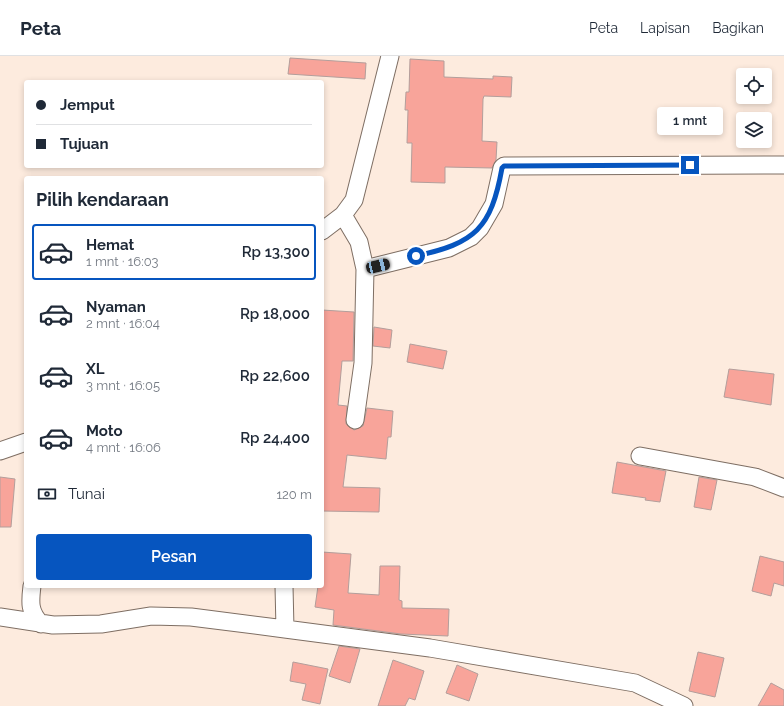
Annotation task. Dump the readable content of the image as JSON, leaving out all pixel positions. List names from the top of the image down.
{
  "page": {
    "header": "Peta",
    "nav": ["Peta", "Lapisan", "Bagikan"],
    "banner": ["Jemput", "Tujuan"],
    "bubble": "1 mnt",
    "heading": "Pilih kendaraan",
    "list": [
      {
        "name": "Hemat",
        "note": "1 mnt · 16:03",
        "value": "Rp 13,300"
      },
      {
        "name": "Nyaman",
        "note": "2 mnt · 16:04",
        "value": "Rp 18,000"
      },
      {
        "name": "XL",
        "note": "3 mnt · 16:05",
        "value": "Rp 22,600"
      },
      {
        "name": "Moto",
        "note": "4 mnt · 16:06",
        "value": "Rp 24,400"
      }
    ],
    "pay": ["Tunai", "120 m"],
    "buttons": "Pesan"
  }
}
